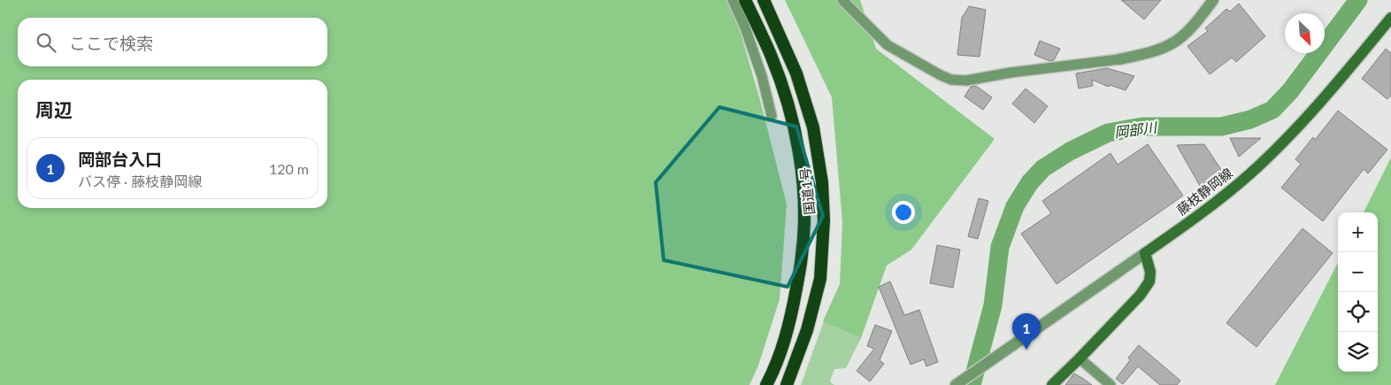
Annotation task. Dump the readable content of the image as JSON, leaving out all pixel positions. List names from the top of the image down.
{
  "streets": {
    "highway": ["国道1号"],
    "main road": ["藤枝静岡線"]
  },
  "water": ["岡部川"],
  "north": "bottom right",
  "page": {
    "search": "ここで検索",
    "heading": "周辺",
    "list": [
      {
        "mark": "1",
        "name": "岡部台入口",
        "note": "バス停 · 藤枝静岡線",
        "value": "120 m"
      }
    ],
    "map_buttons": ["+", "−"],
    "pins": "1"
  }
}
